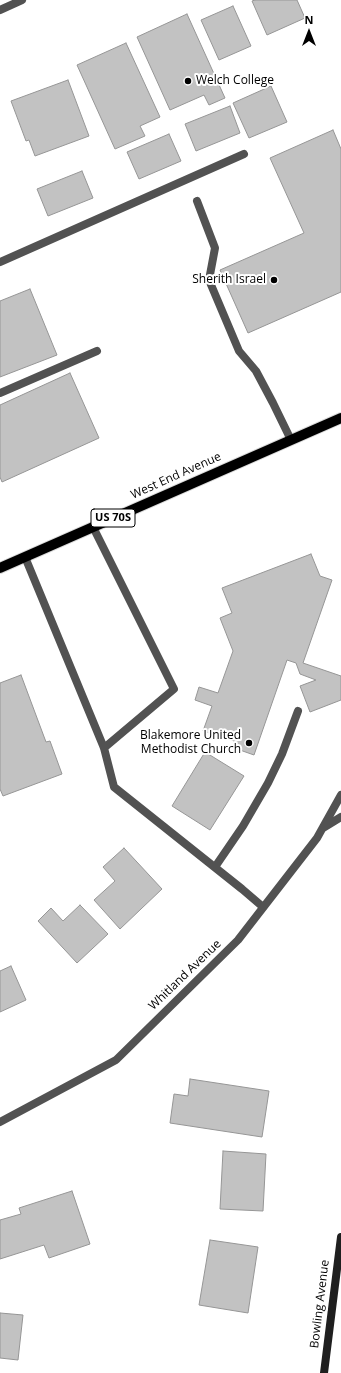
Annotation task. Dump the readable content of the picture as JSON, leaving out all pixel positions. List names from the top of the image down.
{
  "streets": {
    "main road": ["West End Avenue", "US 70S"],
    "street": ["Whitland Avenue", "Bowling Avenue"]
  },
  "places": ["Welch College", "Sherith Israel", "Blakemore United Methodist Church"],
  "north": "top"
}
